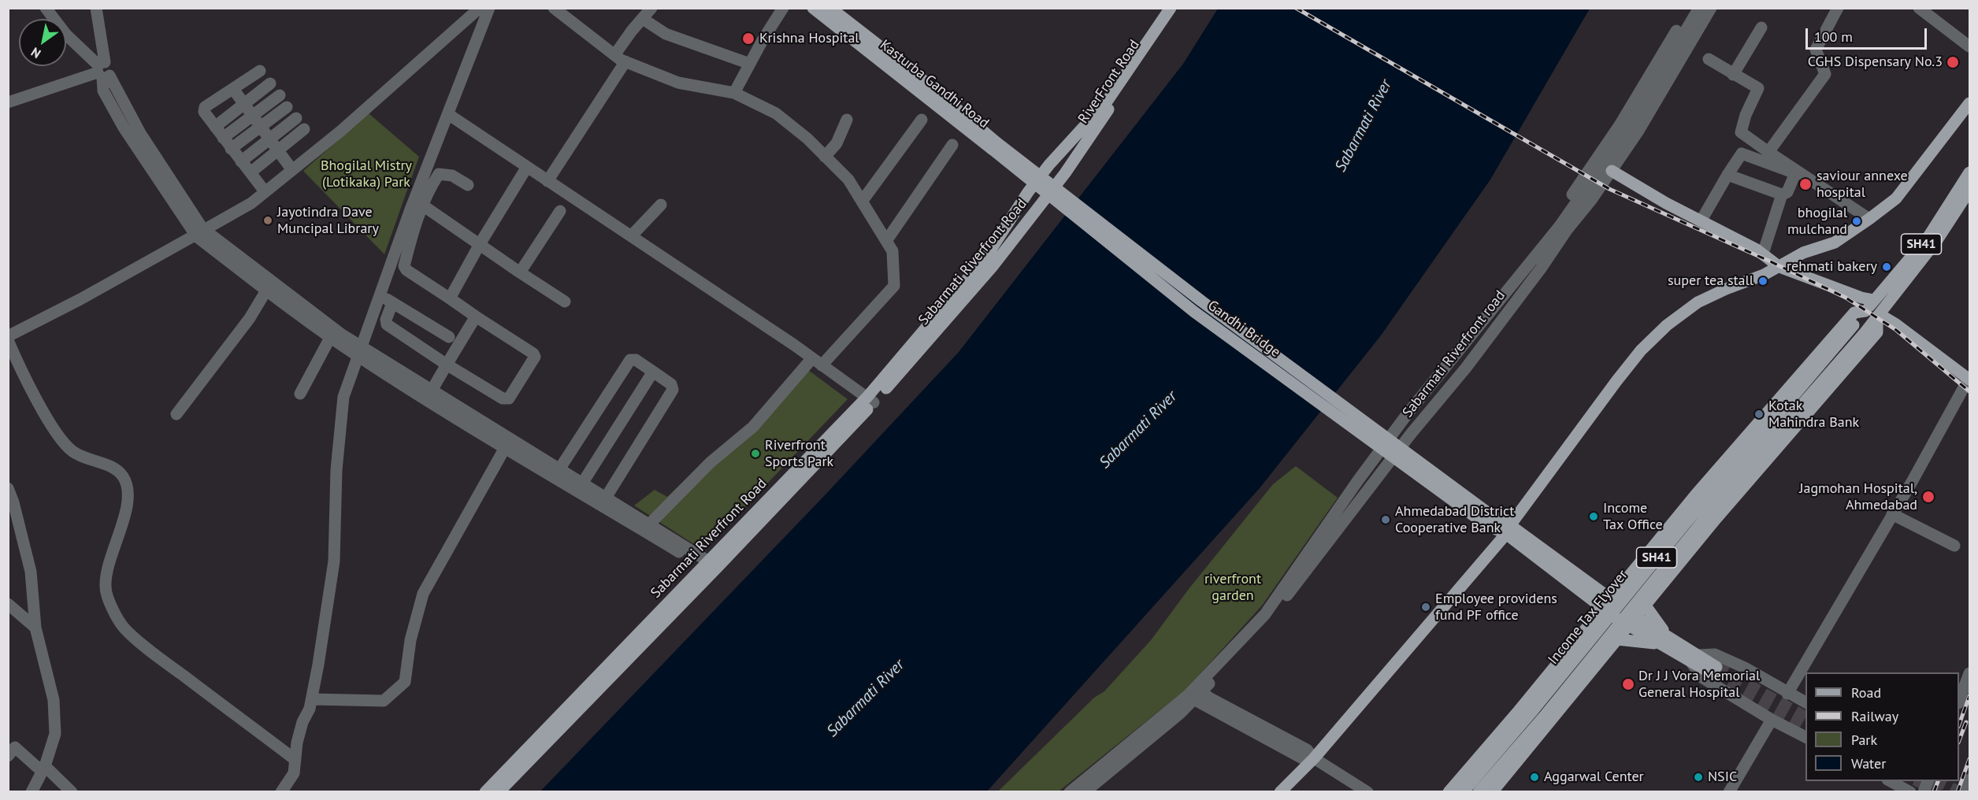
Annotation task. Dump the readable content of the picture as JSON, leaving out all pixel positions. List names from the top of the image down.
{
  "streets": {
    "main road": [
      "RiverFront Road",
      "Kasturba Gandhi Road",
      "SH41",
      "Sabarmati Riverfront Road",
      "Gandhi Bridge",
      "Income Tax Flyover"
    ],
    "street": ["Sabarmati Riverfront road"]
  },
  "crossings": [
    ["RiverFront Road", "Sabarmati Riverfront Road"],
    ["Kasturba Gandhi Road", "Gandhi Bridge"],
    ["SH41", "Income Tax Flyover"]
  ],
  "water": ["Sabarmati River"],
  "parks": ["Bhogilal Mistry (Lotikaka) Park", "riverfront garden"],
  "places": [
    "Krishna Hospital",
    "CGHS Dispensary No.3",
    "saviour annexe hospital",
    "Jayotindra Dave Muncipal Library",
    "bhogilal mulchand",
    "rehmati bakery",
    "super tea stall",
    "Kotak Mahindra Bank",
    "Riverfront Sports Park",
    "Jagmohan Hospital, Ahmedabad",
    "Income Tax Office",
    "Ahmedabad District Cooperative Bank",
    "Employee providens fund PF office",
    "Dr J J Vora Memorial General Hospital",
    "Aggarwal Center",
    "NSIC"
  ],
  "legend": [
    "Road",
    "Railway",
    "Park",
    "Water"
  ],
  "scale_bar": "100 m",
  "north": "bottom left"
}
